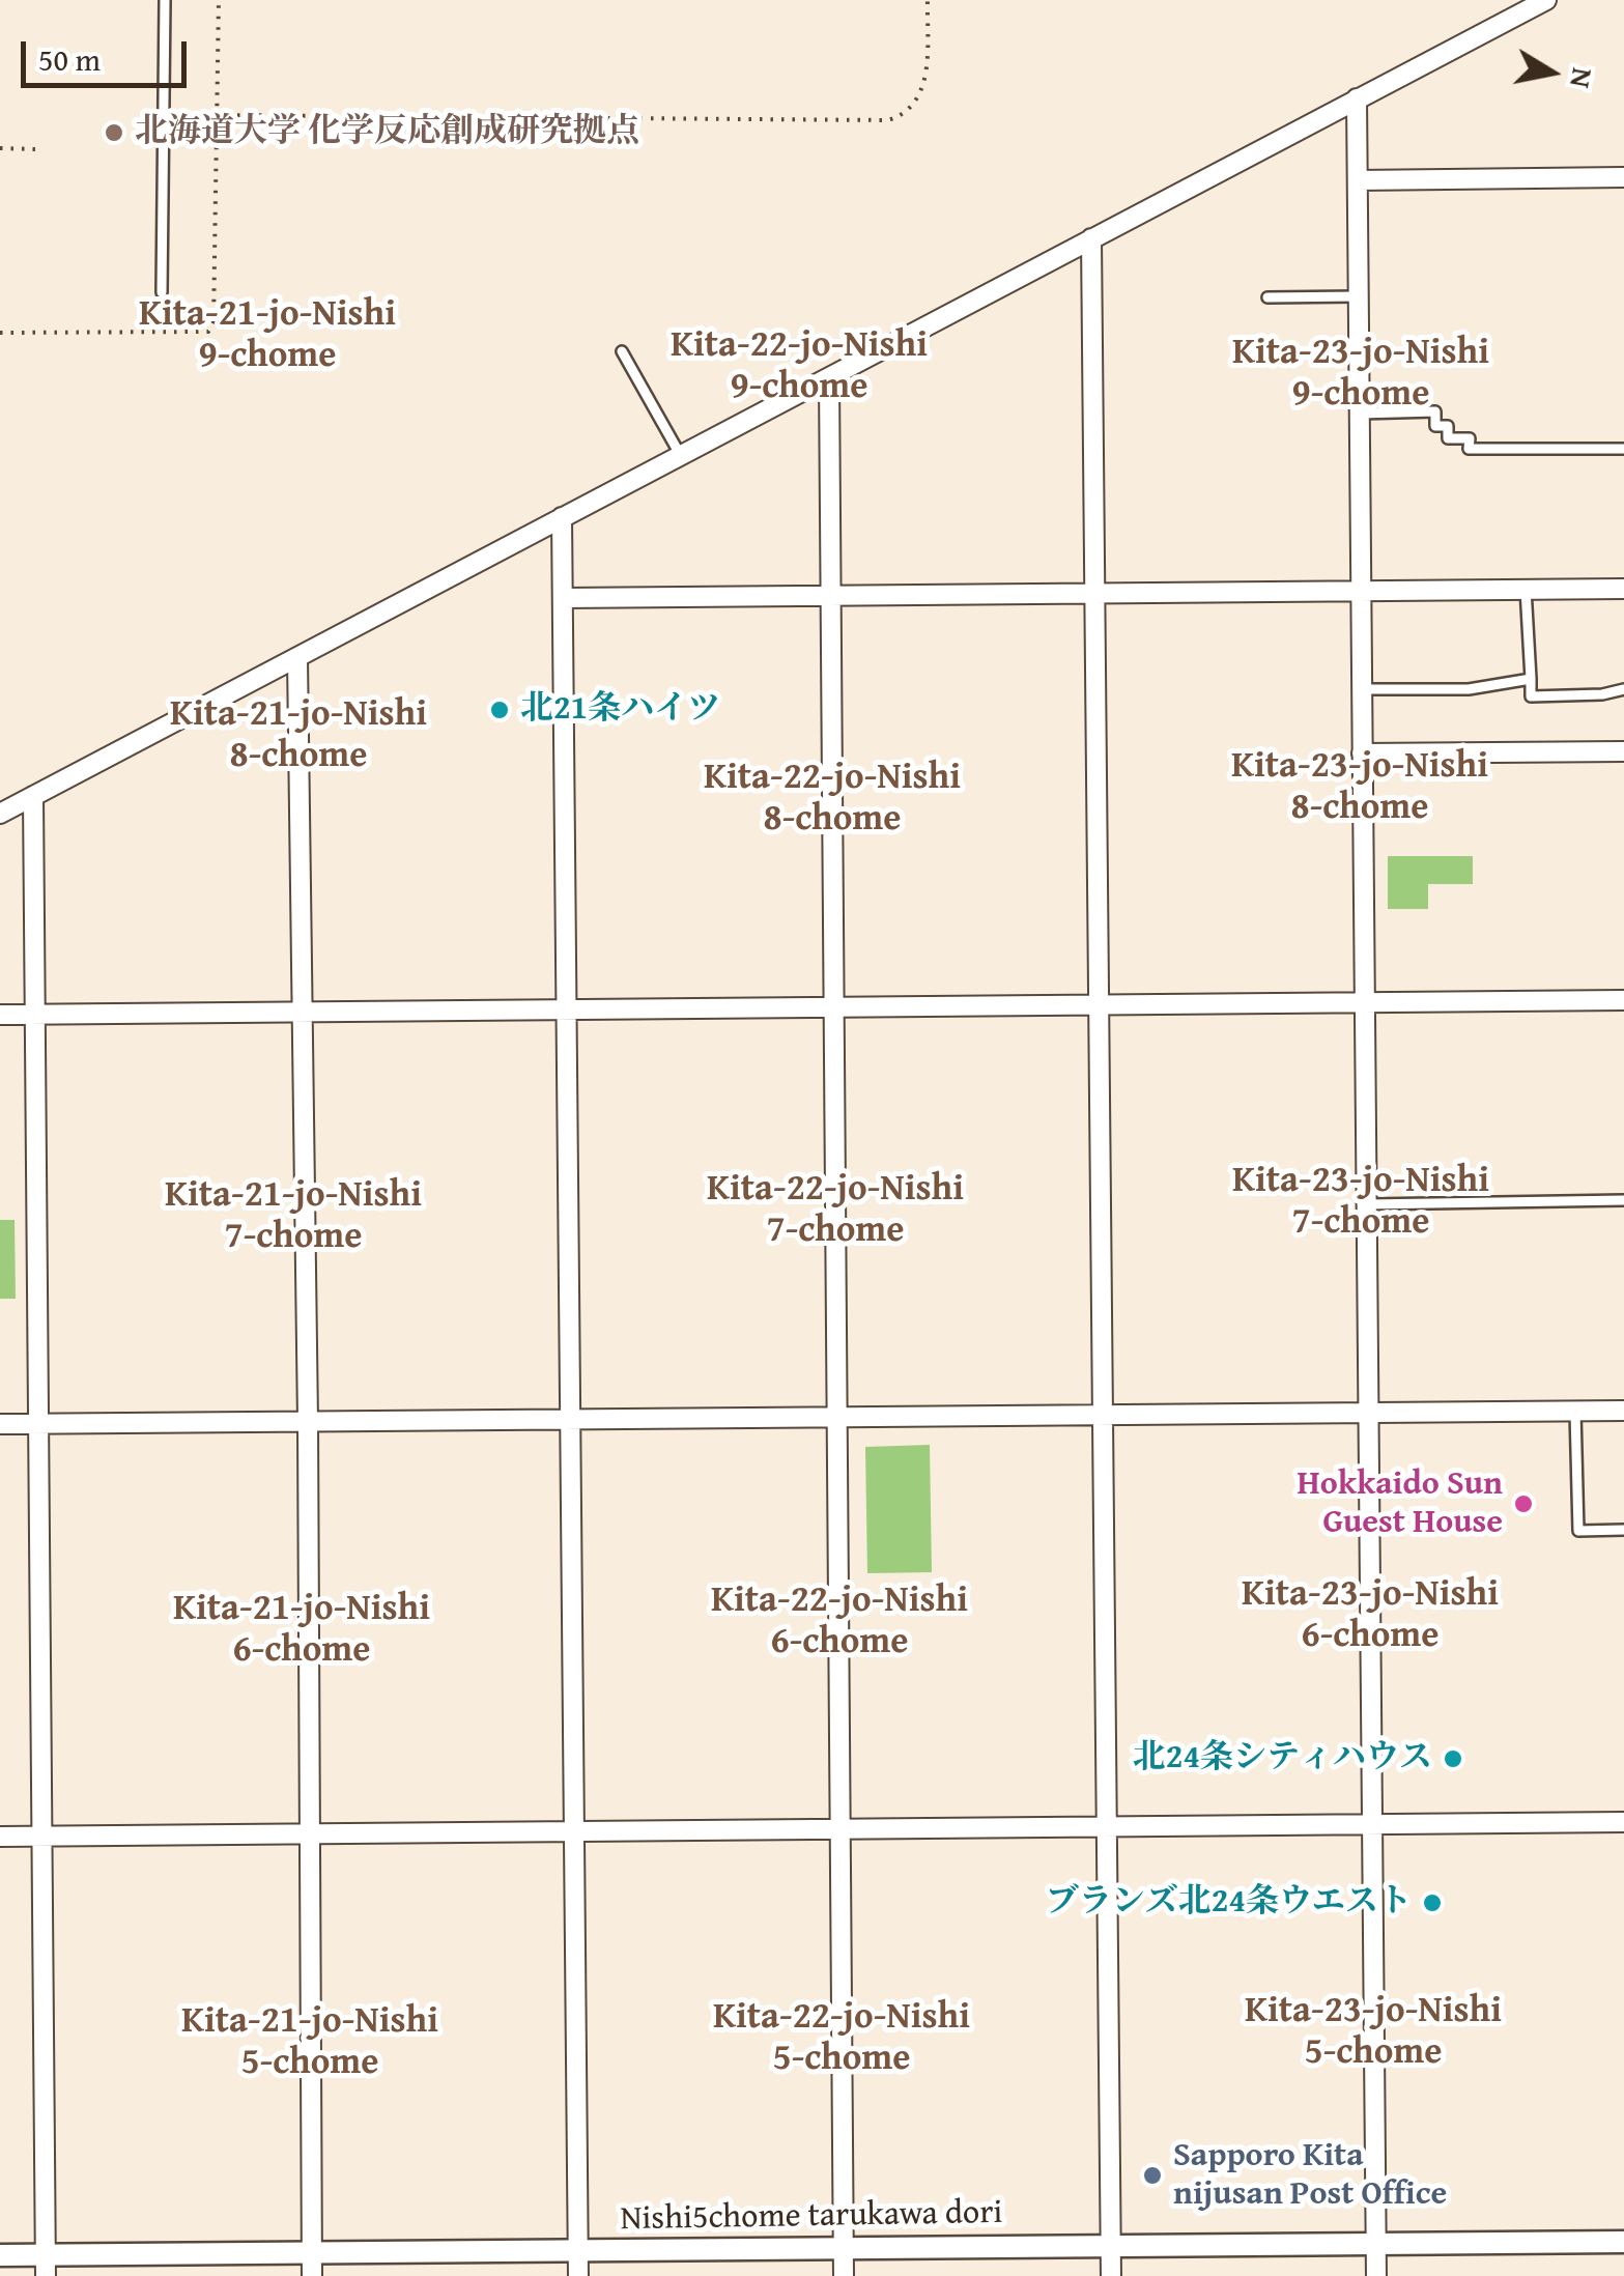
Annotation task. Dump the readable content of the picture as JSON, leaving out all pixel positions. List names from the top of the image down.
{
  "streets": {
    "street": ["Nishi5chome tarukawa dori"]
  },
  "districts": [
    "Kita-21-jo-Nishi 9-chome",
    "Kita-22-jo-Nishi 9-chome",
    "Kita-23-jo-Nishi 9-chome",
    "Kita-21-jo-Nishi 8-chome",
    "Kita-23-jo-Nishi 8-chome",
    "Kita-22-jo-Nishi 8-chome",
    "Kita-23-jo-Nishi 7-chome",
    "Kita-22-jo-Nishi 7-chome",
    "Kita-21-jo-Nishi 7-chome",
    "Kita-23-jo-Nishi 6-chome",
    "Kita-22-jo-Nishi 6-chome",
    "Kita-21-jo-Nishi 6-chome",
    "Kita-23-jo-Nishi 5-chome",
    "Kita-22-jo-Nishi 5-chome",
    "Kita-21-jo-Nishi 5-chome"
  ],
  "places": [
    "北海道大学 化学反応創成研究拠点",
    "北21条ハイツ",
    "Hokkaido Sun Guest House",
    "北24条シティハウス",
    "ブランズ北24条ウエスト",
    "Sapporo Kita nijusan Post Office"
  ],
  "scale_bar": "50 m",
  "north": "right"
}
